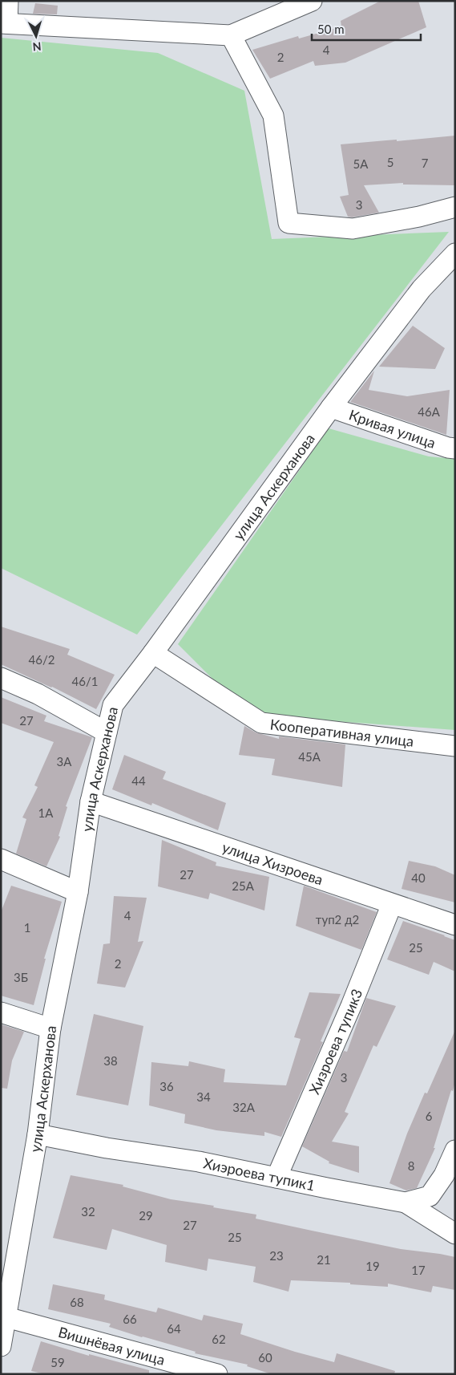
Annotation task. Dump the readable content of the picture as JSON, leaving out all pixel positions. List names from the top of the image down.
{
  "streets": {
    "street": [
      "Кривая улица",
      "улица Аскерханова",
      "Кооперативная улица",
      "улица Хизроева",
      "Хизроева тупик3",
      "Хиэроева тупик1",
      "Вишнёвая улица"
    ]
  },
  "crossings": [
    ["Кривая улица", "улица Аскерханова"],
    ["улица Аскерханова", "Кооперативная улица"],
    ["улица Аскерханова", "улица Хизроева"],
    ["улица Аскерханова", "Хиэроева тупик1"],
    ["улица Аскерханова", "Вишнёвая улица"],
    ["улица Хизроева", "Хизроева тупик3"],
    ["Хизроева тупик3", "Хиэроева тупик1"]
  ],
  "house_numbers": [
    "4",
    "2",
    "5",
    "7",
    "5А",
    "3",
    "46А",
    "46/2",
    "46/1",
    "27",
    "45А",
    "3А",
    "44",
    "1А",
    "27",
    "40",
    "25А",
    "4",
    "туп2 д2",
    "1",
    "25",
    "2",
    "3Б",
    "38",
    "3",
    "36",
    "34",
    "32А",
    "6",
    "8",
    "32",
    "29",
    "27",
    "25",
    "23",
    "21",
    "19",
    "17",
    "68",
    "66",
    "64",
    "62",
    "60",
    "59"
  ],
  "scale_bar": "50 m",
  "north": "bottom"
}
